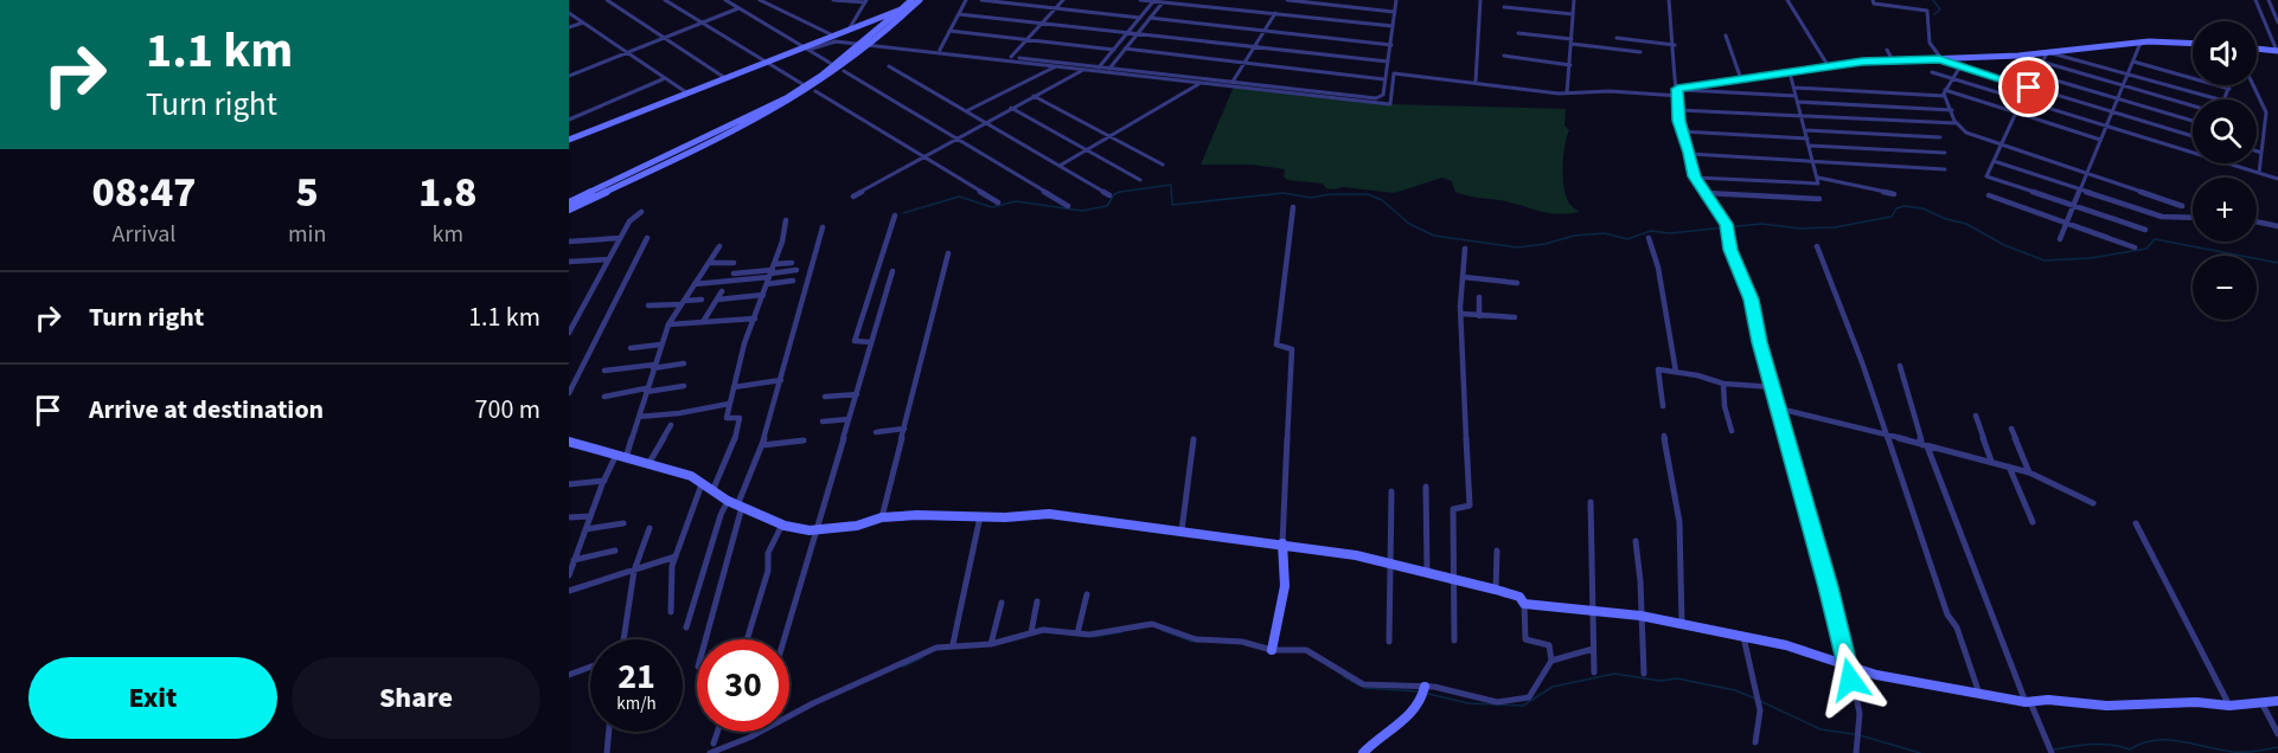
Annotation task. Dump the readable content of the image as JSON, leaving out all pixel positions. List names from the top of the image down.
{
  "page": {
    "turn": ["1.1 km", "Turn right"],
    "map_buttons": ["+", "−"],
    "eta": [
      "08:47",
      "Arrival",
      "5",
      "min",
      "1.8",
      "km"
    ],
    "list": [
      {
        "name": "Turn right",
        "value": "1.1 km"
      },
      {
        "name": "Arrive at destination",
        "value": "700 m"
      }
    ],
    "speed": "21 km/h",
    "limit": "30",
    "buttons": ["Exit", "Share"]
  }
}
